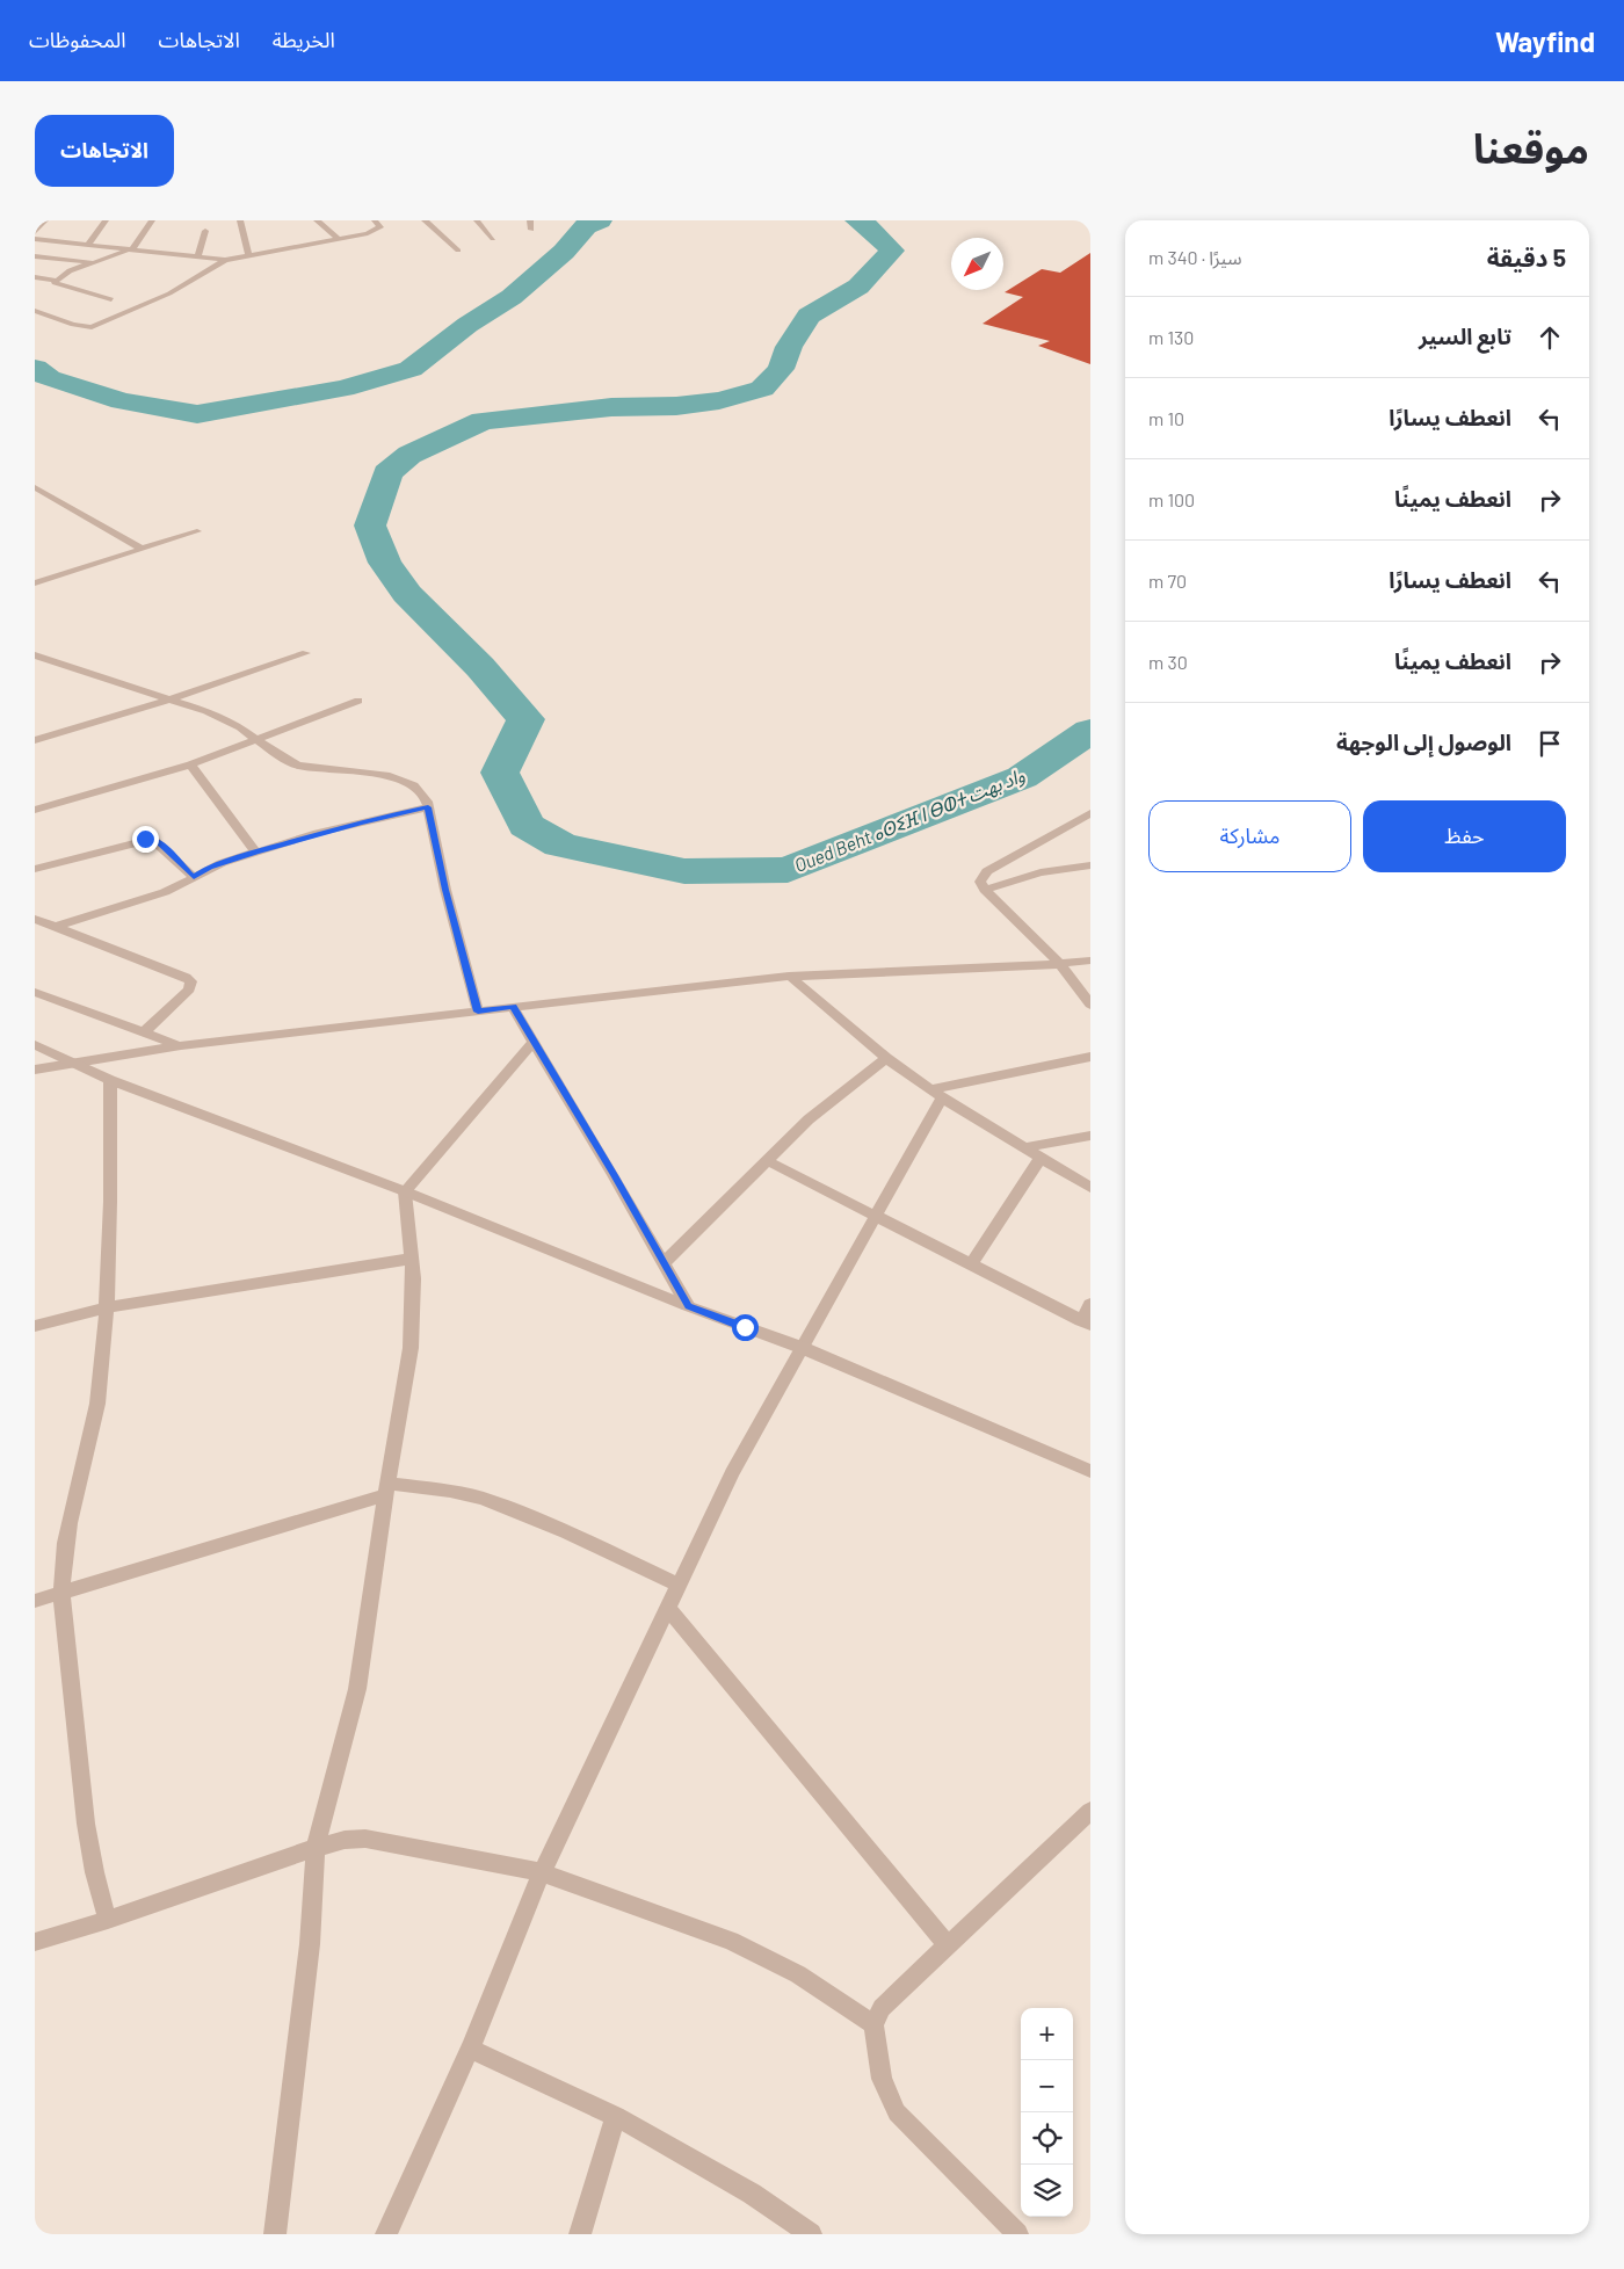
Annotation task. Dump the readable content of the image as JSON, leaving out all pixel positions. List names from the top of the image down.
{
  "water": ["Oued Beht ⴰⵙⵉⴼ ⵏ ⴱⵀⵜ واد بهت"],
  "north": "bottom left",
  "page": {
    "header": "Wayfind",
    "nav": ["الخريطة", "الاتجاهات", "المحفوظات"],
    "title": "موقعنا",
    "buttons": [
      "الاتجاهات",
      ["حفظ", "مشاركة"]
    ],
    "heading": ["5 دقيقة", "سيرًا · 340 m"],
    "list": [
      ["تابع السير", "130 m"],
      ["انعطف يسارًا", "10 m"],
      ["انعطف يمينًا", "100 m"],
      ["انعطف يسارًا", "70 m"],
      ["انعطف يمينًا", "30 m"],
      "الوصول إلى الوجهة"
    ],
    "map_buttons": ["+", "−"]
  }
}
